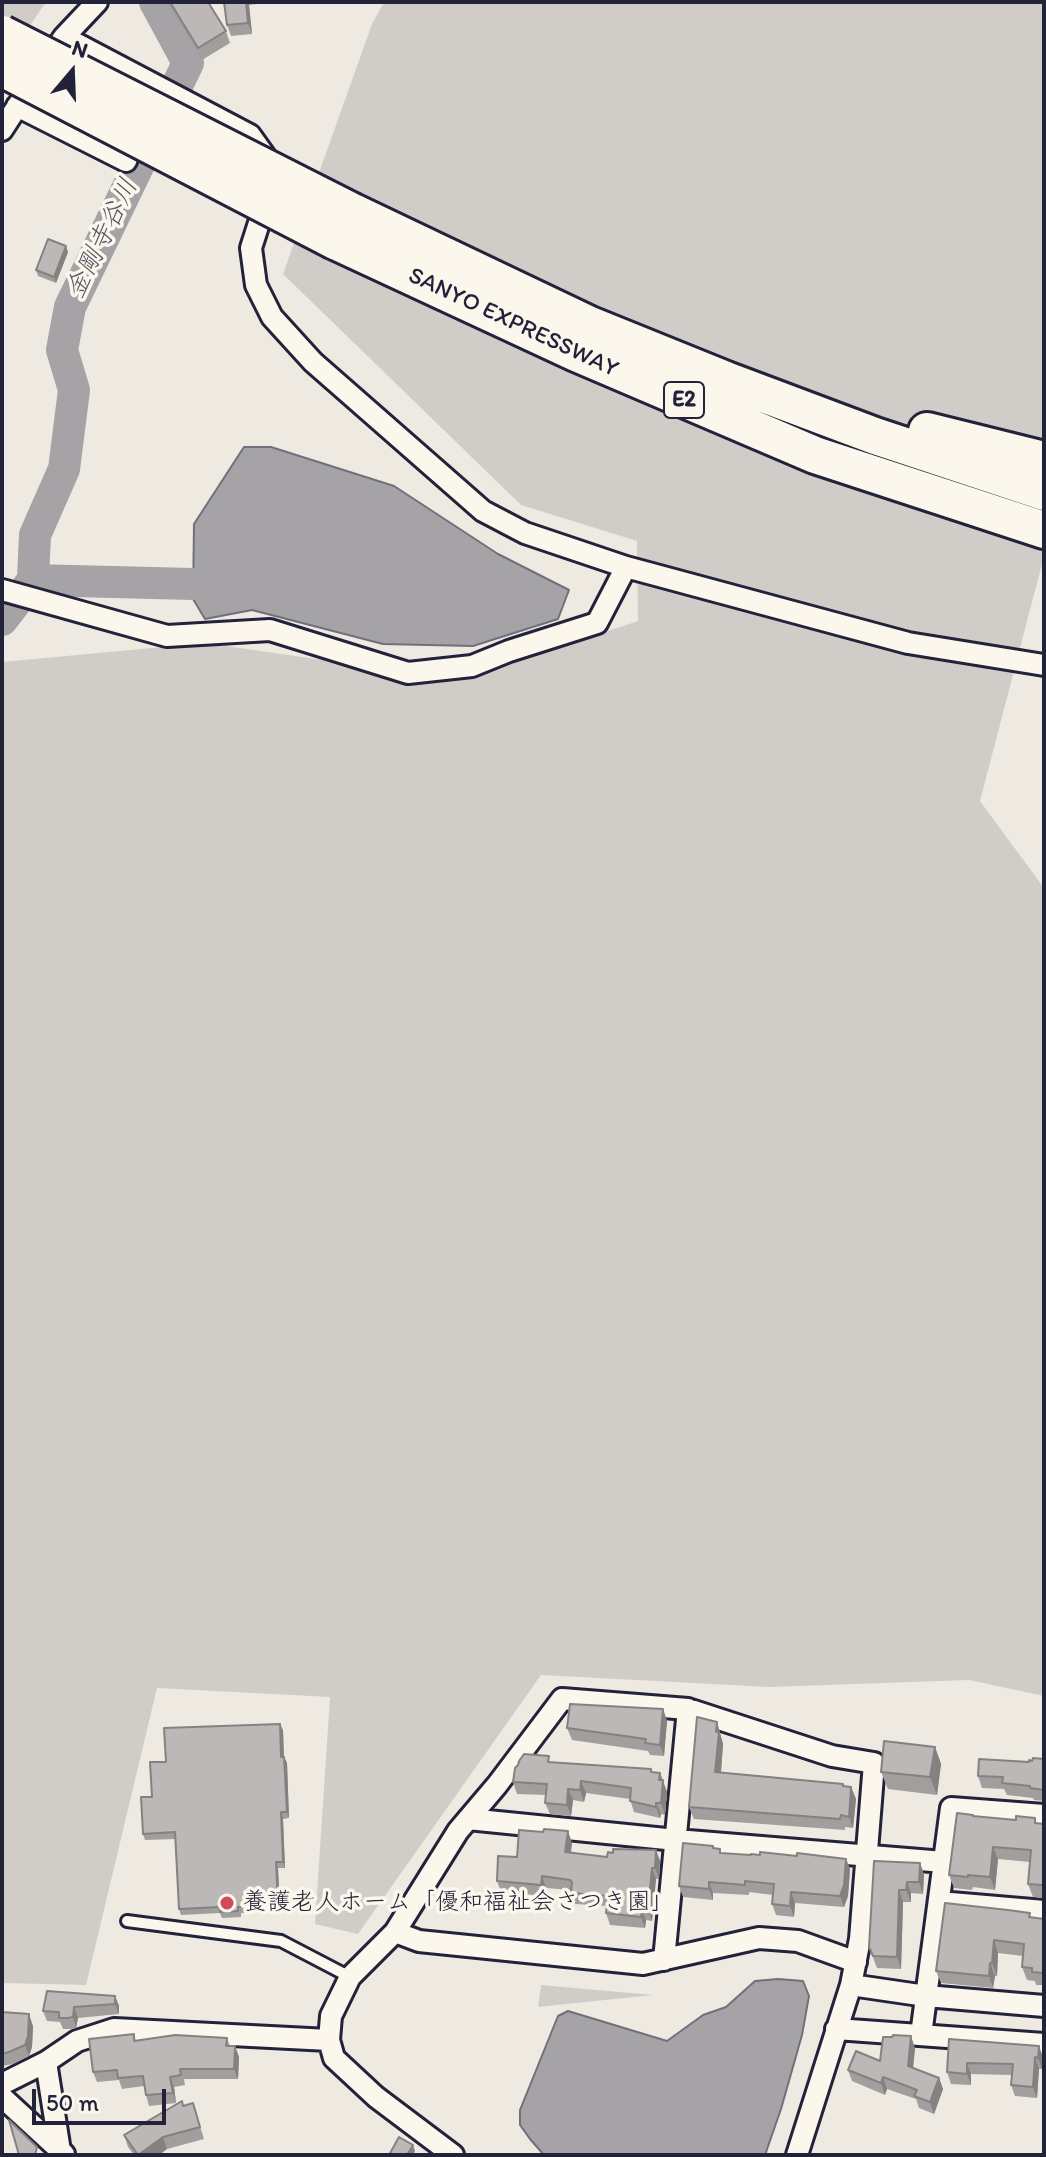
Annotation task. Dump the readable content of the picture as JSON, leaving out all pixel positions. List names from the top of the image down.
{
  "streets": {
    "highway": ["SANYO EXPRESSWAY", "E2"]
  },
  "water": ["金剛寺谷川"],
  "places": ["養護老人ホーム「優和福祉会さつき園」"],
  "scale_bar": "50 m",
  "north": "top"
}
